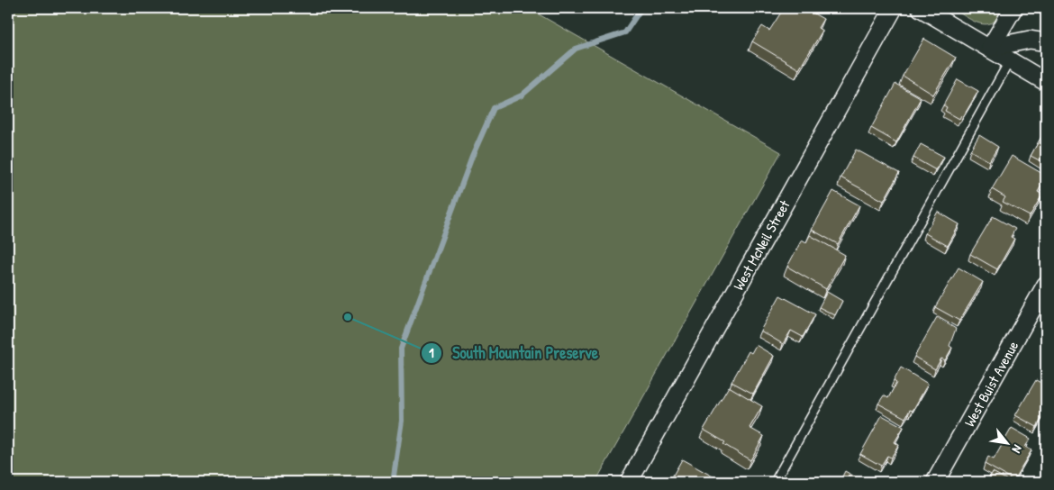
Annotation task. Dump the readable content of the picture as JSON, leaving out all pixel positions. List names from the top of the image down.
{
  "streets": {
    "street": ["West McNeil Street", "West Buist Avenue"]
  },
  "places": ["South Mountain Preserve"],
  "north": "bottom right"
}
